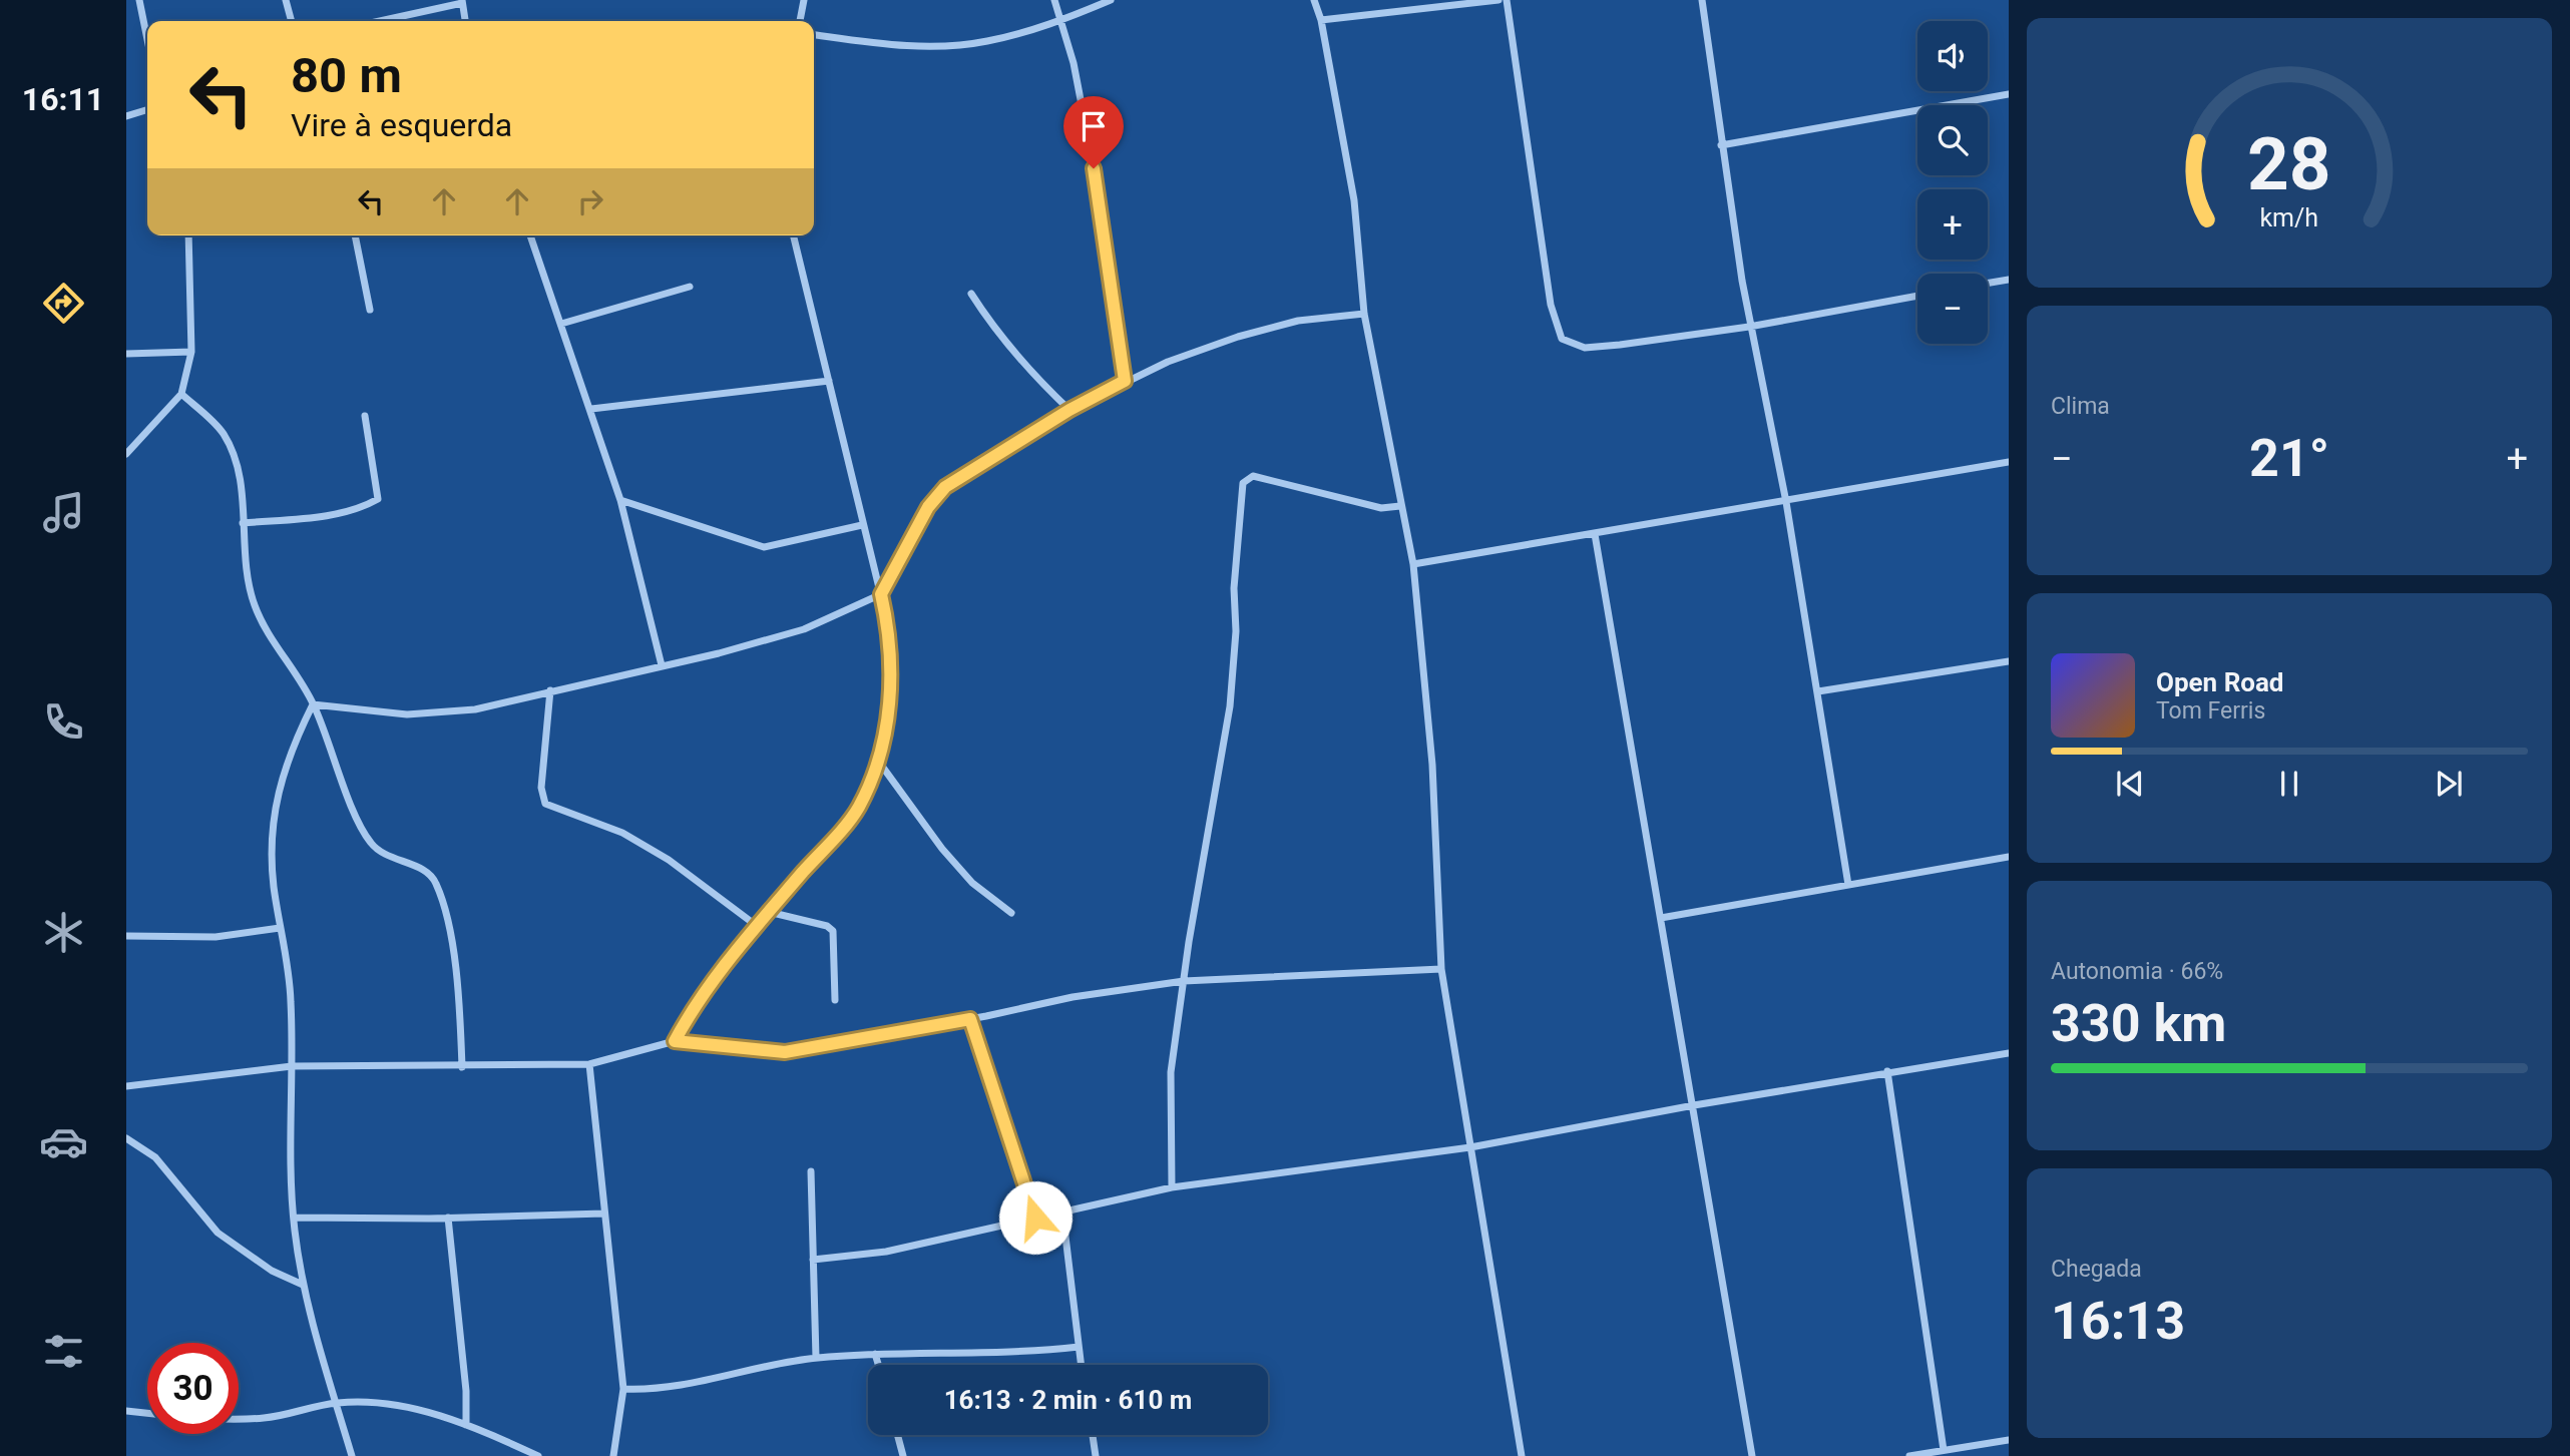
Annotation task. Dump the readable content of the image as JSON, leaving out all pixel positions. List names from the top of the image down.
{
  "page": {
    "tabs": "16:11",
    "map_buttons": ["+", "−"],
    "turn": ["80 m", "Vire à esquerda"],
    "tile": [
      "Clima",
      ["Autonomia · 66%", "330 km"],
      ["Chegada", "16:13"]
    ],
    "heat": ["−", "21°", "+"],
    "song": ["Open Road", "Tom Ferris"],
    "limit": "30",
    "trip": "16:13 · 2 min · 610 m",
    "gauge": ["28", "km/h"]
  }
}
